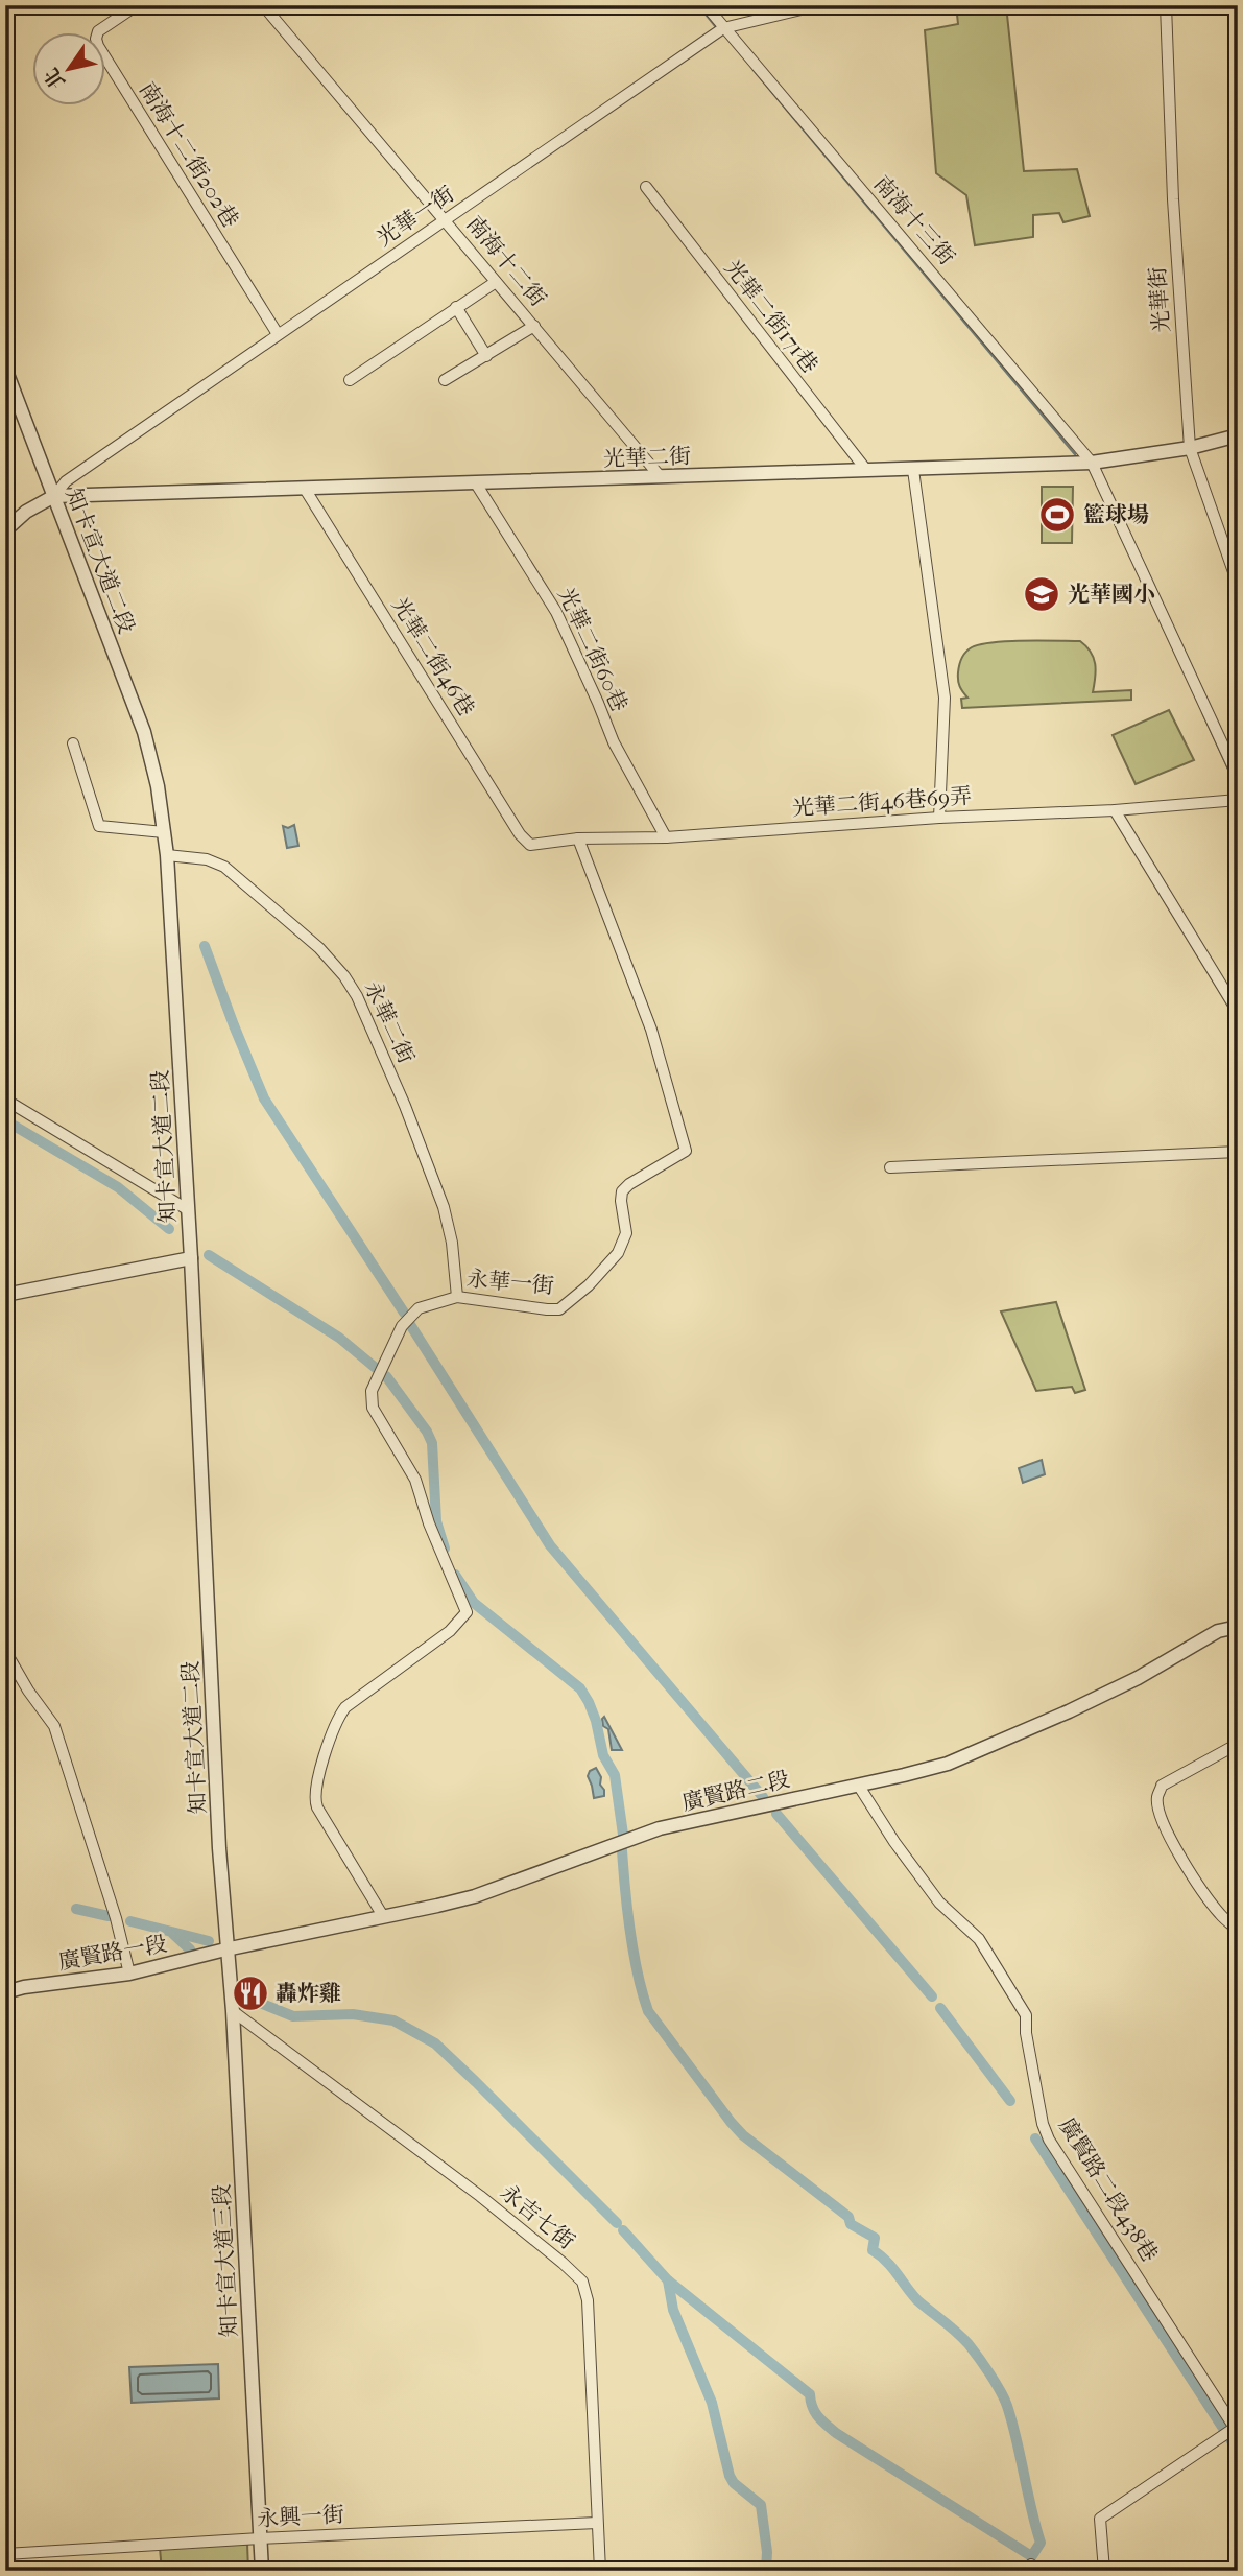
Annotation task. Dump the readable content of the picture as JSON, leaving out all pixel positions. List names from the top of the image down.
{
  "streets": {
    "street": [
      "南海十二街202巷",
      "光華一街",
      "南海十三街",
      "南海十二街",
      "光華街",
      "光華二街171巷",
      "光華二街",
      "知卡宣大道二段",
      "光華二街60巷",
      "光華二街46巷",
      "光華二街46巷69弄",
      "永華二街",
      "永華一街",
      "廣賢路二段",
      "廣賢路一段",
      "廣賢路二段438巷",
      "永吉七街",
      "知卡宣大道三段",
      "永興一街"
    ]
  },
  "crossings": [
    ["南海十二街202巷", "光華一街"],
    ["光華一街", "南海十三街"],
    ["光華一街", "南海十二街"],
    ["光華一街", "光華二街"],
    ["光華一街", "知卡宣大道二段"],
    ["南海十三街", "光華二街"],
    ["南海十二街", "光華二街"],
    ["光華街", "光華二街"],
    ["光華二街171巷", "光華二街"],
    ["光華二街", "知卡宣大道二段"],
    ["光華二街", "光華二街60巷"],
    ["光華二街", "光華二街46巷"],
    ["知卡宣大道二段", "永華二街"],
    ["知卡宣大道二段", "廣賢路二段"],
    ["知卡宣大道二段", "廣賢路一段"],
    ["知卡宣大道二段", "知卡宣大道三段"],
    ["光華二街60巷", "光華二街46巷69弄"],
    ["光華二街46巷", "光華二街46巷69弄"],
    ["光華二街46巷69弄", "永華一街"],
    ["永華二街", "永華一街"],
    ["永華一街", "廣賢路二段"],
    ["廣賢路二段", "廣賢路一段"],
    ["廣賢路二段", "廣賢路二段438巷"],
    ["廣賢路二段", "知卡宣大道三段"],
    ["廣賢路一段", "知卡宣大道三段"],
    ["永吉七街", "知卡宣大道三段"],
    ["永吉七街", "永興一街"],
    ["知卡宣大道三段", "永興一街"]
  ],
  "places": {
    "sports": ["籃球場"],
    "school or university": ["光華國小"],
    "restaurant": ["轟炸雞"]
  },
  "north": "bottom left"
}
